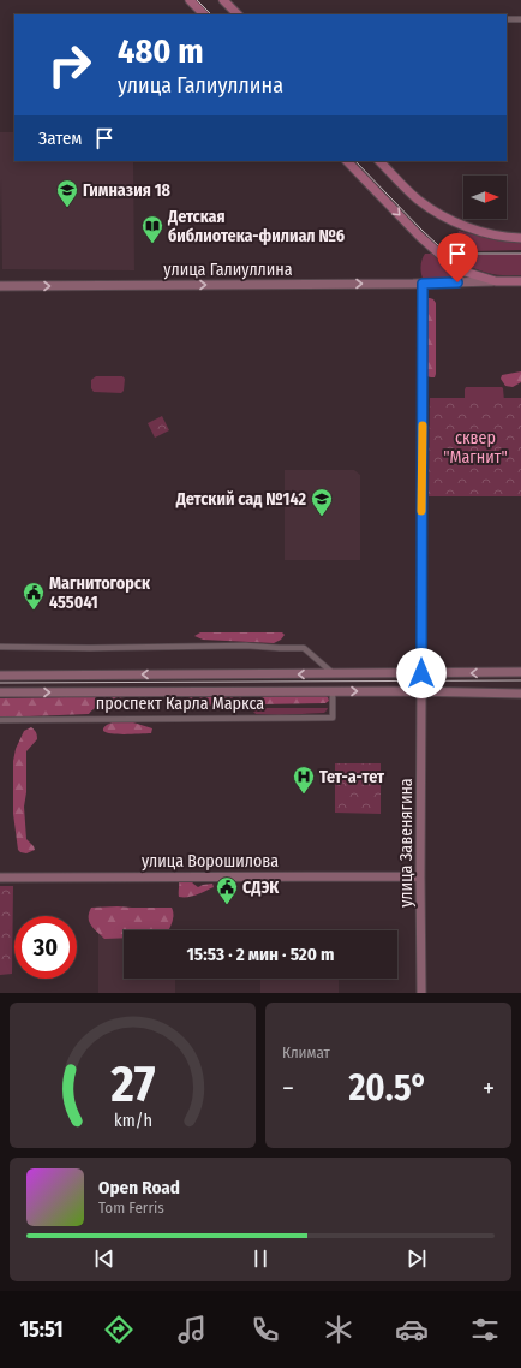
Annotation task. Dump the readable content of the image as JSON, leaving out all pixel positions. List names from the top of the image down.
{
  "streets": {
    "main road": [
      "улица Галиуллина",
      "проспект Карла Маркса",
      "улица Завенягина",
      "улица Ворошилова"
    ]
  },
  "crossings": [
    ["проспект Карла Маркса", "улица Завенягина"],
    ["улица Завенягина", "улица Ворошилова"]
  ],
  "one_way": ["улица Галиуллина"],
  "parks": ["сквер \"Магнит\""],
  "places": {
    "school or university": ["Гимназия 18", "Детский сад №142"],
    "library": ["Детская библиотека-филиал №6"],
    "public building": ["Магнитогорск 455041", "СДЭК"],
    "hospital": ["Тет-а-тет"]
  },
  "north": "right",
  "page": {
    "turn": ["480 m", "улица Галиуллина"],
    "then": "Затем",
    "limit": "30",
    "trip": "15:53 · 2 мин · 520 m",
    "tile": "Климат",
    "heat": ["−", "20.5°", "+"],
    "song": ["Open Road", "Tom Ferris"],
    "tabs": "15:51",
    "gauge": ["27", "km/h"]
  }
}
